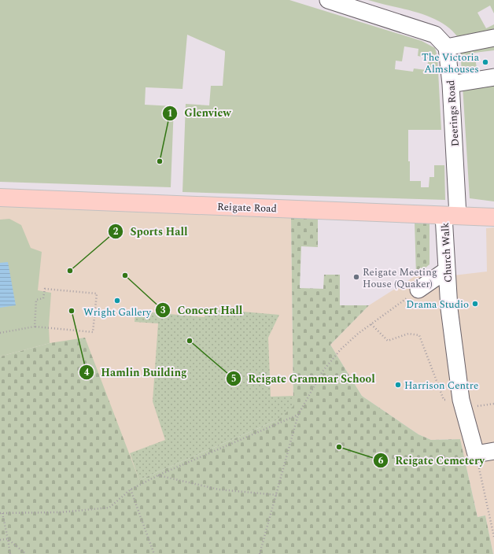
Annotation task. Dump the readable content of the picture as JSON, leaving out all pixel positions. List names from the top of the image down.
{
  "streets": {
    "main road": ["Reigate Road"],
    "street": ["Deerings Road", "Church Walk"]
  },
  "crossings": [
    ["Deerings Road", "Reigate Road"],
    ["Deerings Road", "Church Walk"],
    ["Reigate Road", "Church Walk"]
  ],
  "places": [
    "The Victoria Almshouses",
    "Glenview",
    "Sports Hall",
    "Concert Hall",
    "Reigate Meeting House (Quaker)",
    "Wright Gallery",
    "Drama Studio",
    "Hamlin Building",
    "Reigate Grammar School",
    "Harrison Centre",
    "Reigate Cemetery"
  ]
}
